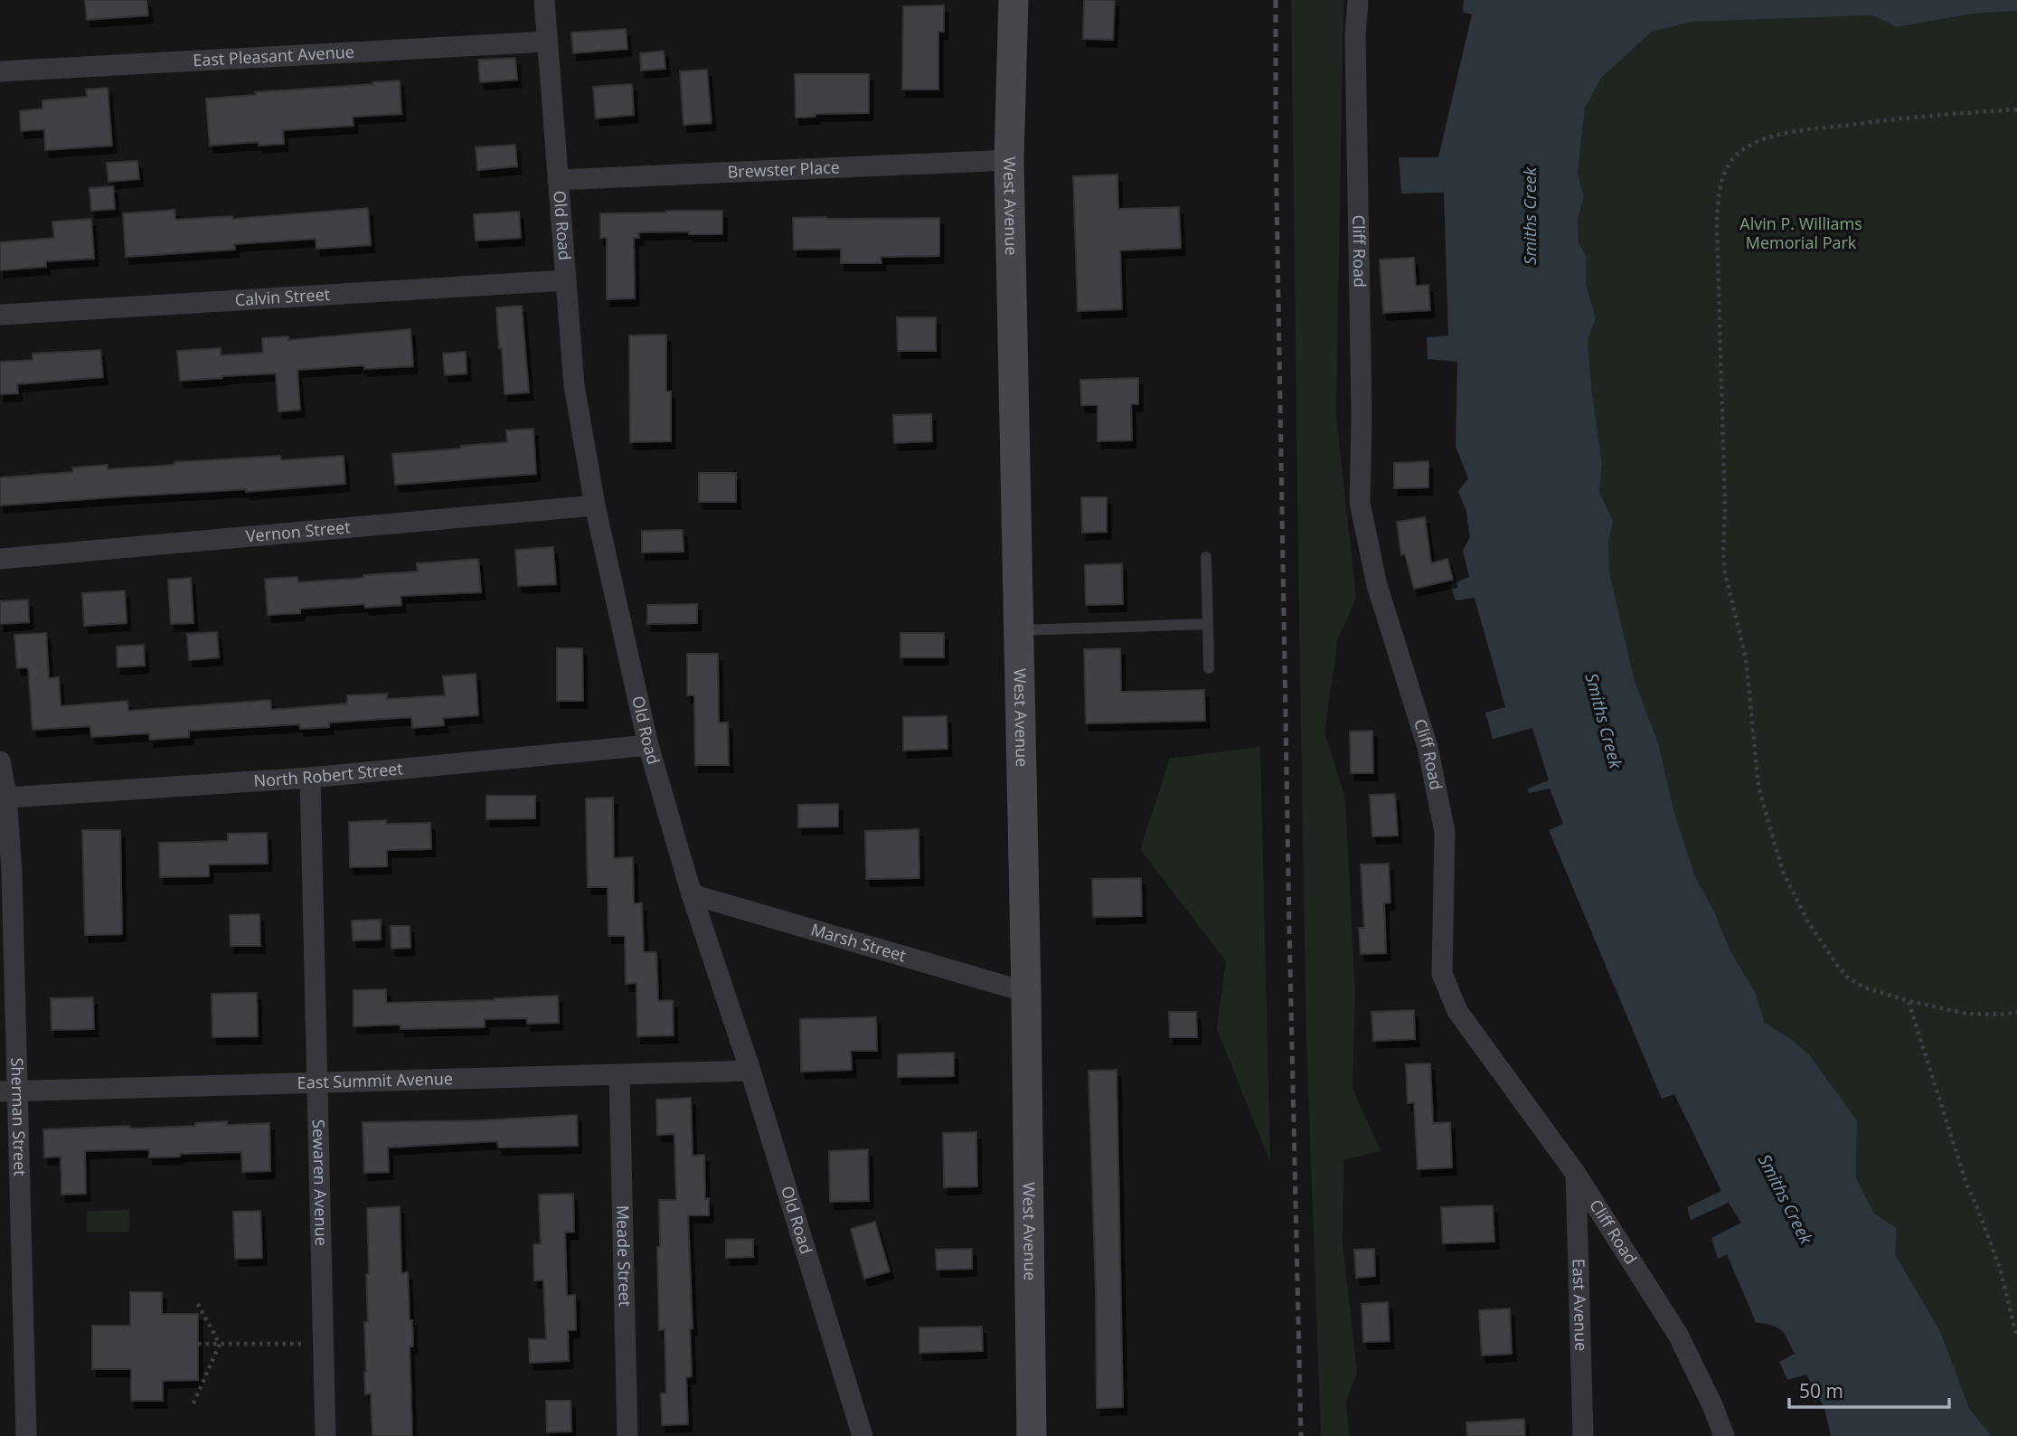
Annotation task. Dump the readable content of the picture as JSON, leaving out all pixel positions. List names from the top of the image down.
{
  "streets": {
    "street": [
      "East Pleasant Avenue",
      "Brewster Place",
      "West Avenue",
      "Old Road",
      "Cliff Road",
      "Calvin Street",
      "Vernon Street",
      "North Robert Street",
      "Marsh Street",
      "East Summit Avenue",
      "Sherman Street",
      "Sewaren Avenue",
      "Meade Street",
      "East Avenue"
    ]
  },
  "crossings": [
    ["East Pleasant Avenue", "Old Road"],
    ["Brewster Place", "West Avenue"],
    ["Brewster Place", "Old Road"],
    ["West Avenue", "Marsh Street"],
    ["Old Road", "Calvin Street"],
    ["Old Road", "Vernon Street"],
    ["Old Road", "North Robert Street"],
    ["Old Road", "Marsh Street"],
    ["Old Road", "East Summit Avenue"],
    ["Cliff Road", "East Avenue"],
    ["North Robert Street", "Sherman Street"],
    ["North Robert Street", "Sewaren Avenue"],
    ["East Summit Avenue", "Sherman Street"],
    ["East Summit Avenue", "Sewaren Avenue"],
    ["East Summit Avenue", "Meade Street"]
  ],
  "water": ["Smiths Creek"],
  "parks": ["Alvin P. Williams Memorial Park"],
  "scale_bar": "50 m"
}
